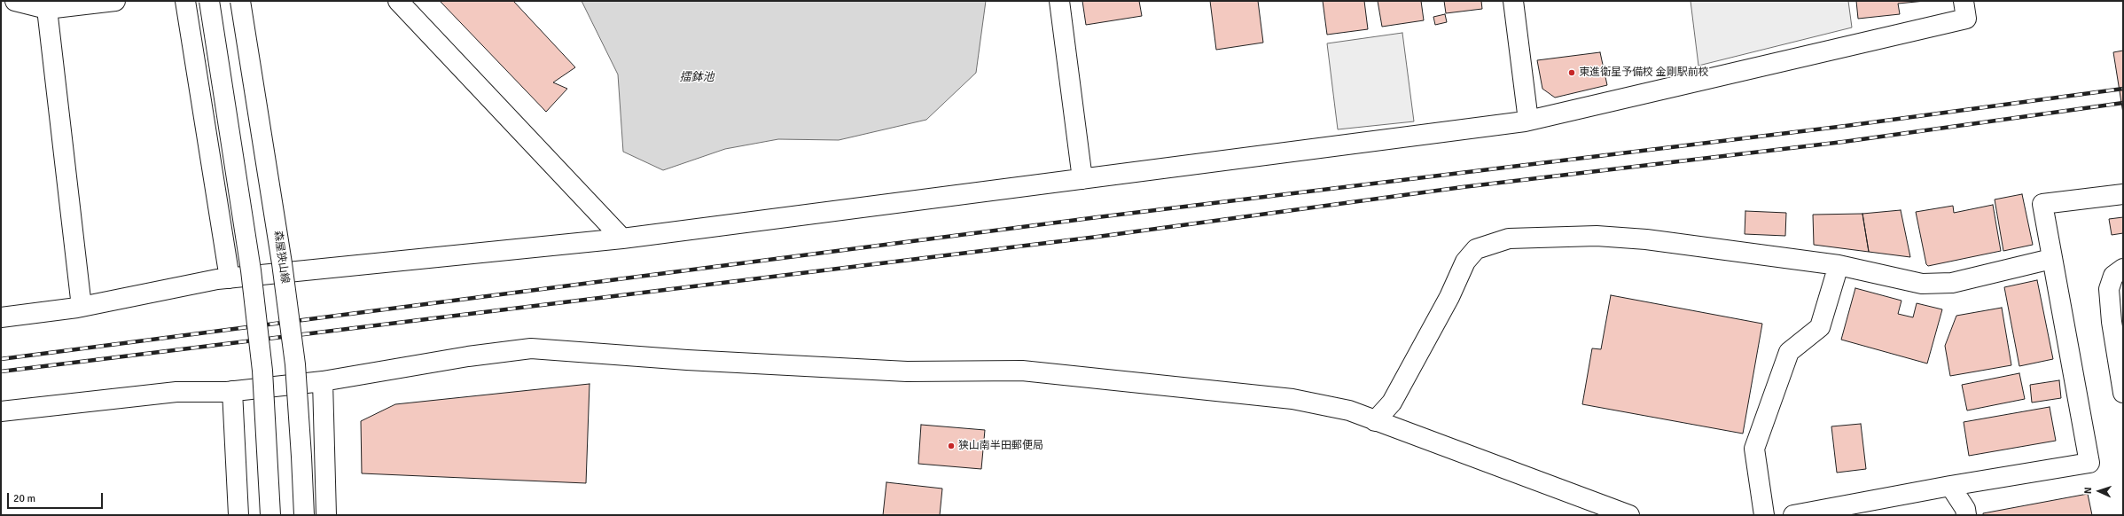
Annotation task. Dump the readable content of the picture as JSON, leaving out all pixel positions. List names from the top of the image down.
{
  "streets": {
    "street": ["森屋狭山線"]
  },
  "water": ["擂鉢池"],
  "places": ["東進衛星予備校 金剛駅前校", "狭山南半田郵便局"],
  "scale_bar": "20 m",
  "north": "left"
}
